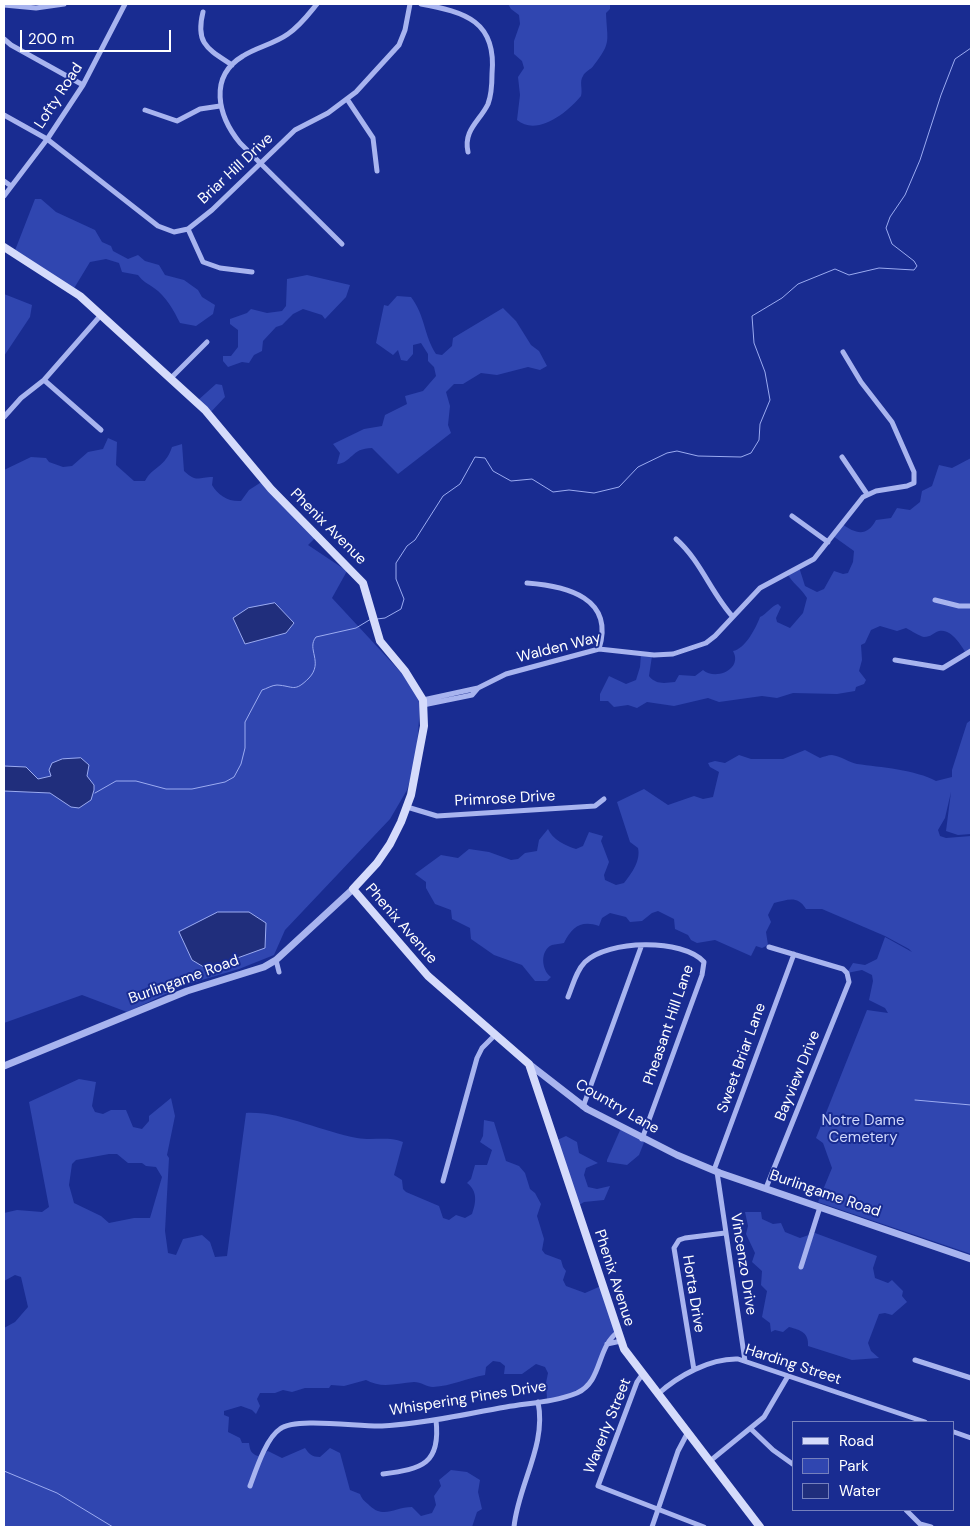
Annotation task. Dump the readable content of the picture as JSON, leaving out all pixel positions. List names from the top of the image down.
{
  "streets": {
    "main road": ["Phenix Avenue"],
    "street": [
      "Lofty Road",
      "Briar Hill Drive",
      "Walden Way",
      "Primrose Drive",
      "Burlingame Road",
      "Pheasant Hill Lane",
      "Sweet Briar Lane",
      "Bayview Drive",
      "Country Lane",
      "Vincenzo Drive",
      "Horta Drive",
      "Harding Street",
      "Whispering Pines Drive",
      "Waverly Street"
    ]
  },
  "crossings": [
    ["Phenix Avenue", "Walden Way"],
    ["Phenix Avenue", "Primrose Drive"],
    ["Phenix Avenue", "Burlingame Road"],
    ["Phenix Avenue", "Country Lane"],
    ["Phenix Avenue", "Harding Street"],
    ["Phenix Avenue", "Whispering Pines Drive"],
    ["Phenix Avenue", "Waverly Street"],
    ["Burlingame Road", "Sweet Briar Lane"],
    ["Burlingame Road", "Bayview Drive"],
    ["Burlingame Road", "Country Lane"],
    ["Burlingame Road", "Vincenzo Drive"],
    ["Pheasant Hill Lane", "Country Lane"],
    ["Sweet Briar Lane", "Bayview Drive"],
    ["Sweet Briar Lane", "Vincenzo Drive"],
    ["Vincenzo Drive", "Horta Drive"],
    ["Vincenzo Drive", "Harding Street"],
    ["Horta Drive", "Harding Street"]
  ],
  "parks": ["Notre Dame Cemetery"],
  "legend": ["Road", "Park", "Water"],
  "scale_bar": "200 m"
}
